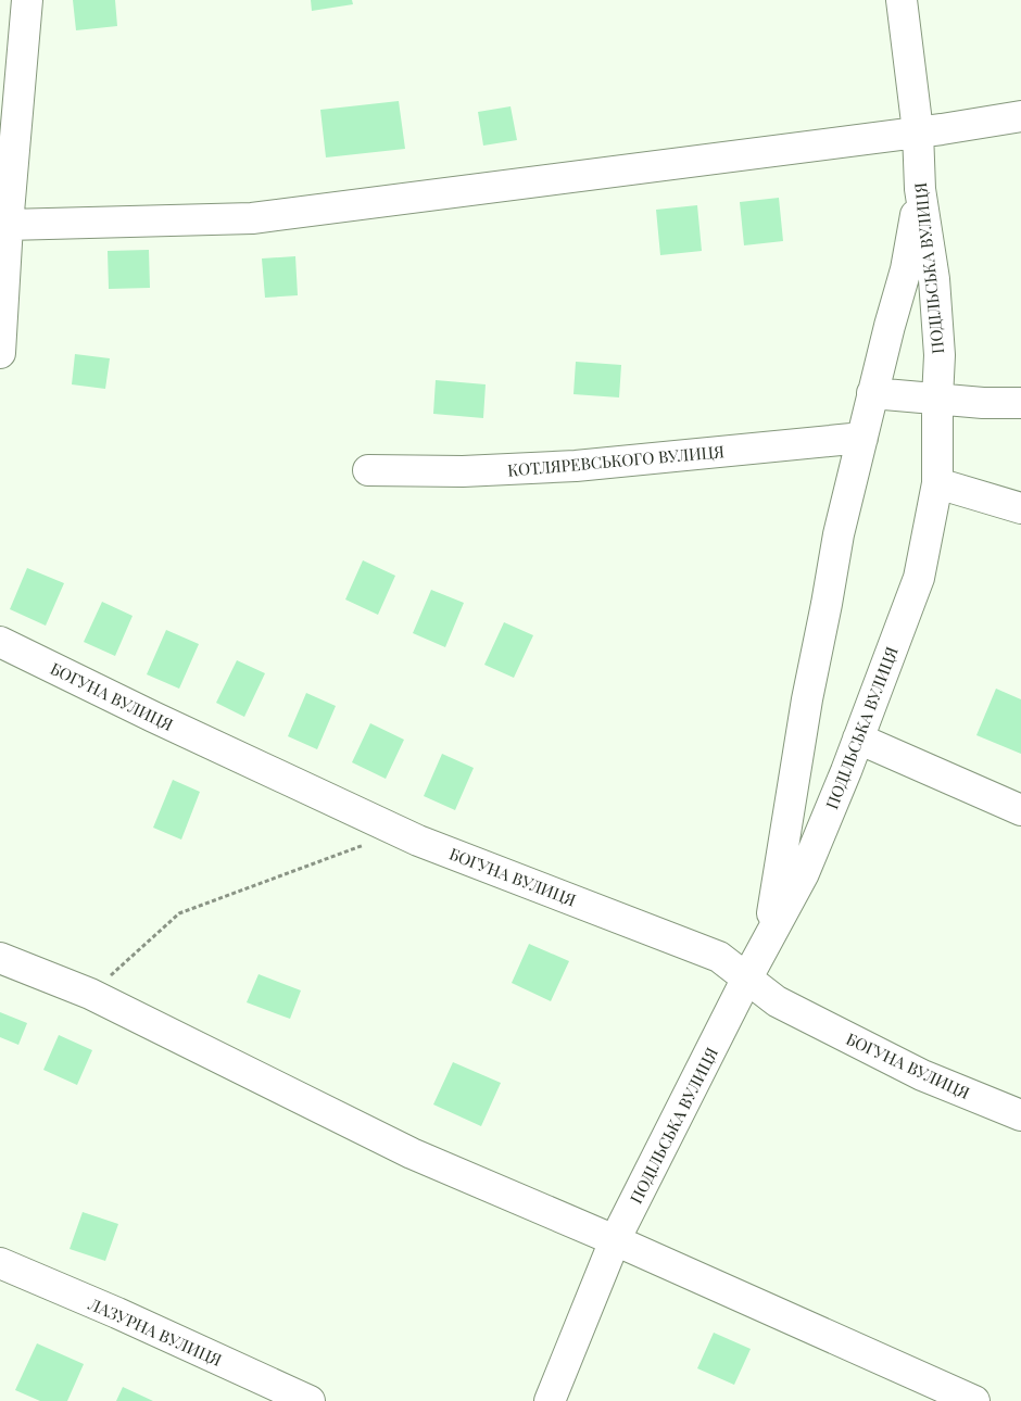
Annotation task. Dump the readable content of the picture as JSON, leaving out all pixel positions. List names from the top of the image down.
{
  "streets": {
    "street": [
      "ПОДІЛЬСЬКА ВУЛИЦЯ",
      "КОТЛЯРЕВСЬКОГО ВУЛИЦЯ",
      "БОГУНА ВУЛИЦЯ",
      "ЛАЗУРНА ВУЛИЦЯ"
    ]
  },
  "crossings": [
    ["ПОДІЛЬСЬКА ВУЛИЦЯ", "БОГУНА ВУЛИЦЯ"]
  ]
}
